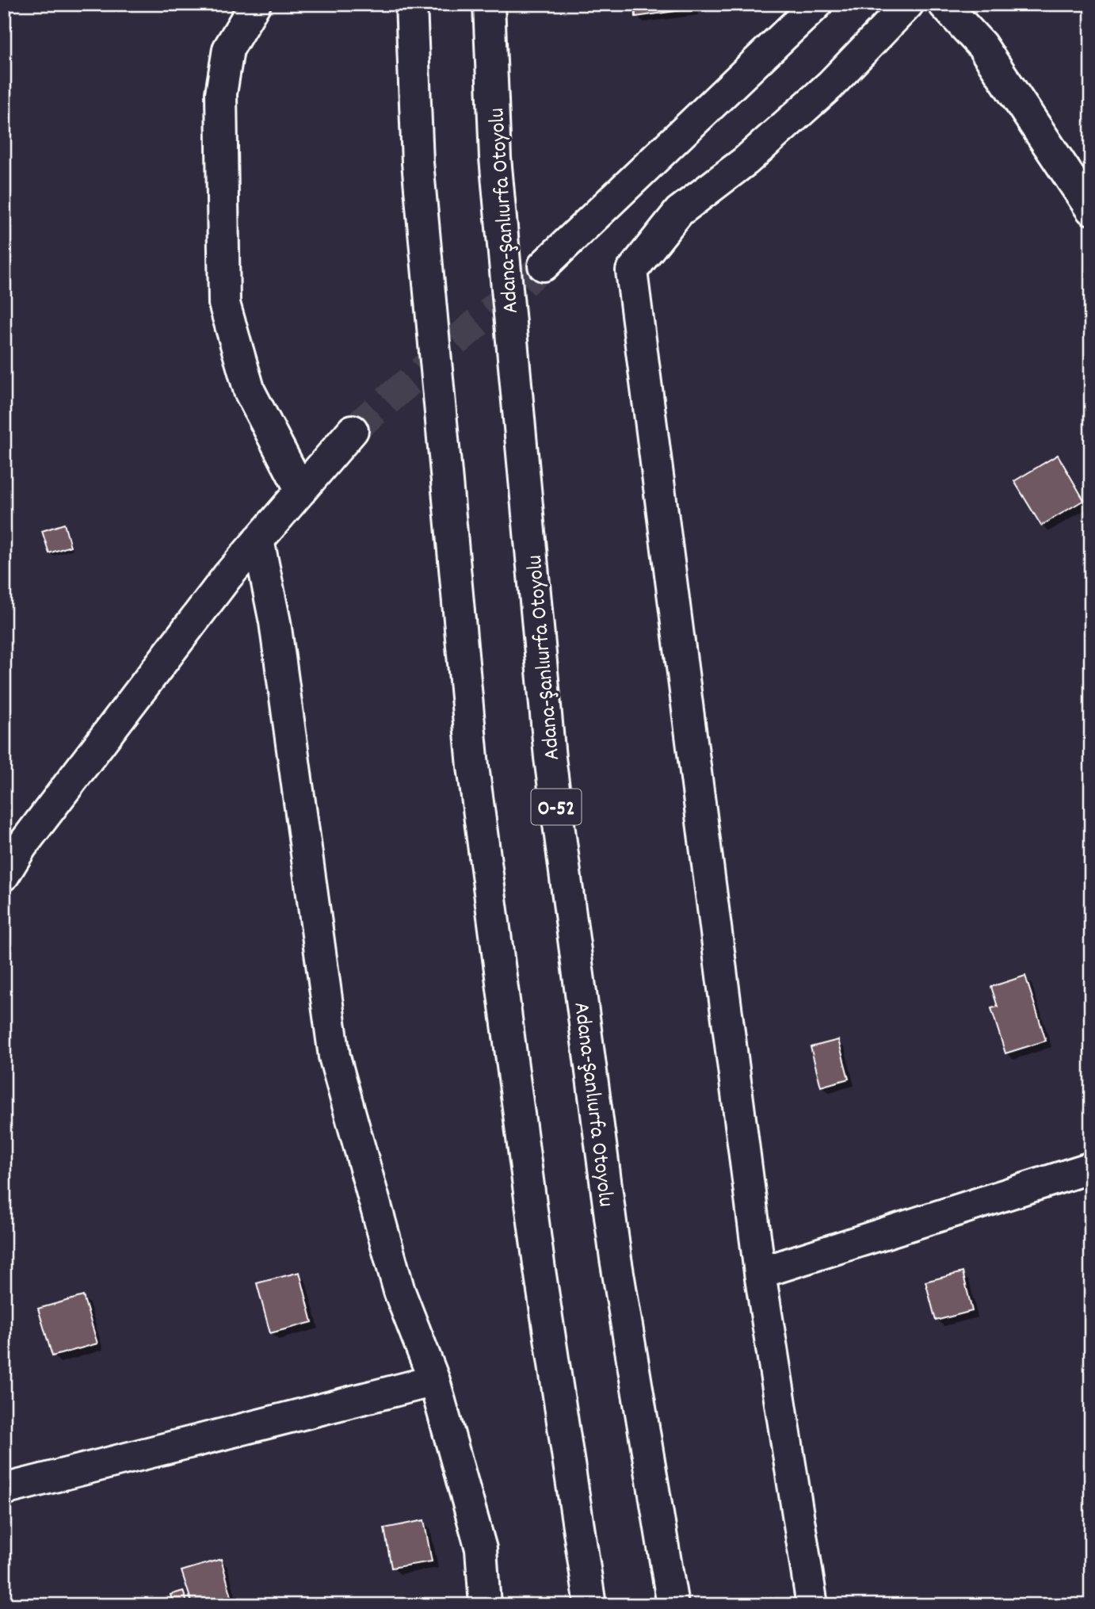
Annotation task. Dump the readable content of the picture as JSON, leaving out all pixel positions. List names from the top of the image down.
{
  "streets": {
    "main road": ["Adana-Şanlıurfa Otoyolu", "O-52"]
  }
}
